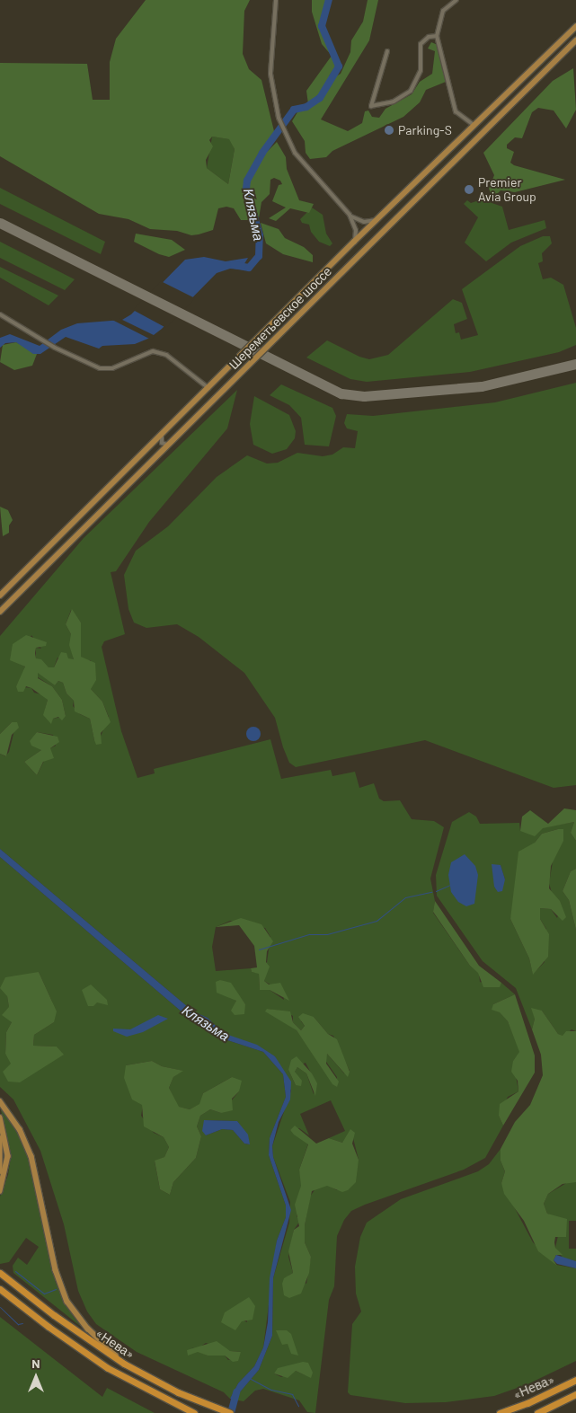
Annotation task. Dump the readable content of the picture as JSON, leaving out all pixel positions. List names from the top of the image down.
{
  "streets": {
    "highway": ["«Нева»"],
    "main road": ["Шереметьевское шоссе"]
  },
  "water": ["Клязьма"],
  "places": ["Parking-S", "Premier Avia Group"],
  "north": "top"
}
